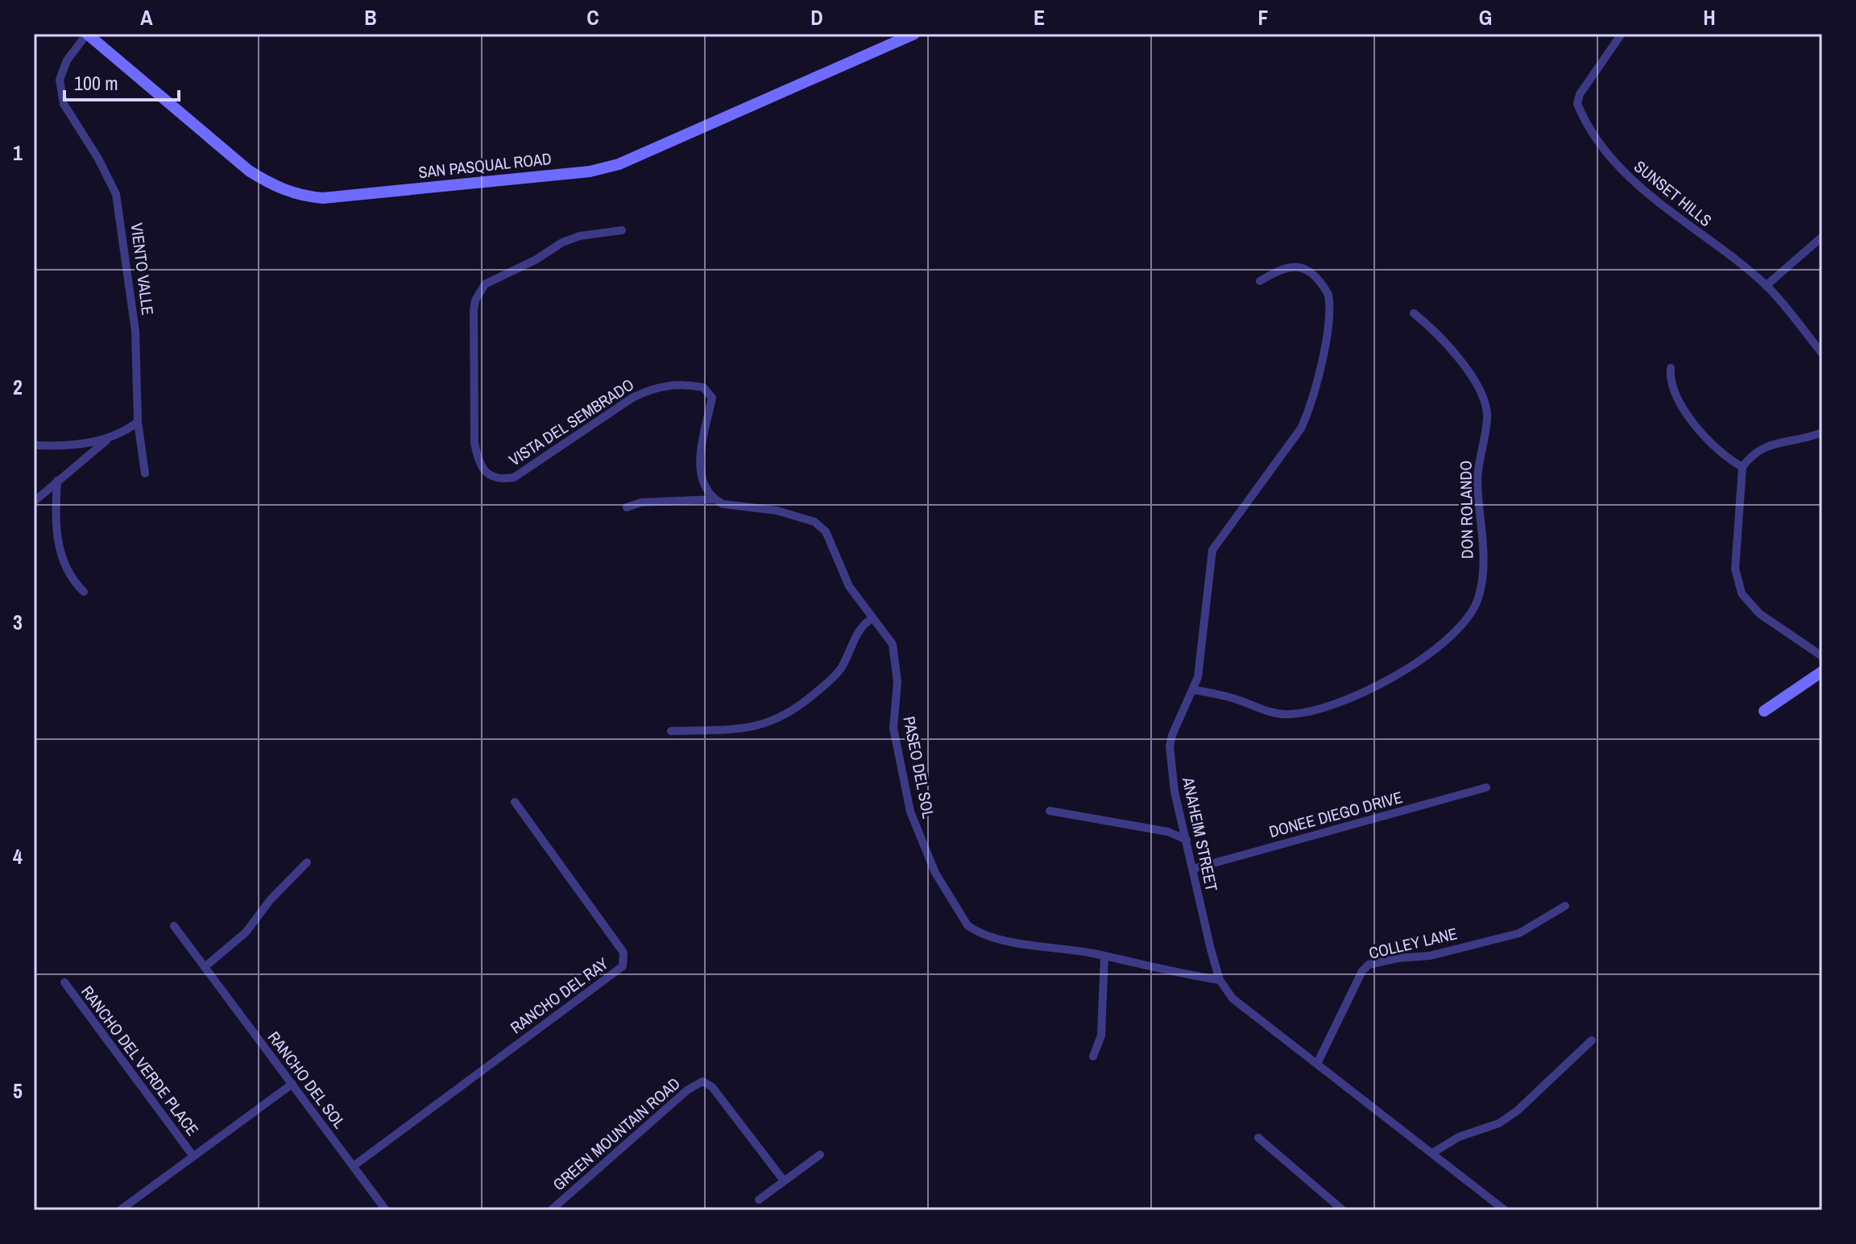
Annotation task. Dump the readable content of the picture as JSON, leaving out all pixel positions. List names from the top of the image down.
{
  "streets": {
    "main road": ["SAN PASQUAL ROAD"],
    "street": [
      "SUNSET HILLS",
      "VIENTO VALLE",
      "VISTA DEL SEMBRADO",
      "DON ROLANDO",
      "PASEO DEL SOL",
      "DONEE DIEGO DRIVE",
      "ANAHEIM STREET",
      "COLLEY LANE",
      "RANCHO DEL RAY",
      "RANCHO DEL VERDE PLACE",
      "RANCHO DEL SOL",
      "GREEN MOUNTAIN ROAD"
    ]
  },
  "crossings": [
    ["SAN PASQUAL ROAD", "VIENTO VALLE"],
    ["VISTA DEL SEMBRADO", "PASEO DEL SOL"],
    ["DON ROLANDO", "ANAHEIM STREET"],
    ["PASEO DEL SOL", "ANAHEIM STREET"],
    ["DONEE DIEGO DRIVE", "ANAHEIM STREET"],
    ["ANAHEIM STREET", "COLLEY LANE"],
    ["RANCHO DEL RAY", "RANCHO DEL SOL"]
  ],
  "scale_bar": "100 m",
  "grid": {
    "columns": [
      "A",
      "B",
      "C",
      "D",
      "E",
      "F",
      "G",
      "H"
    ],
    "rows": [
      "1",
      "2",
      "3",
      "4",
      "5"
    ]
  }
}
